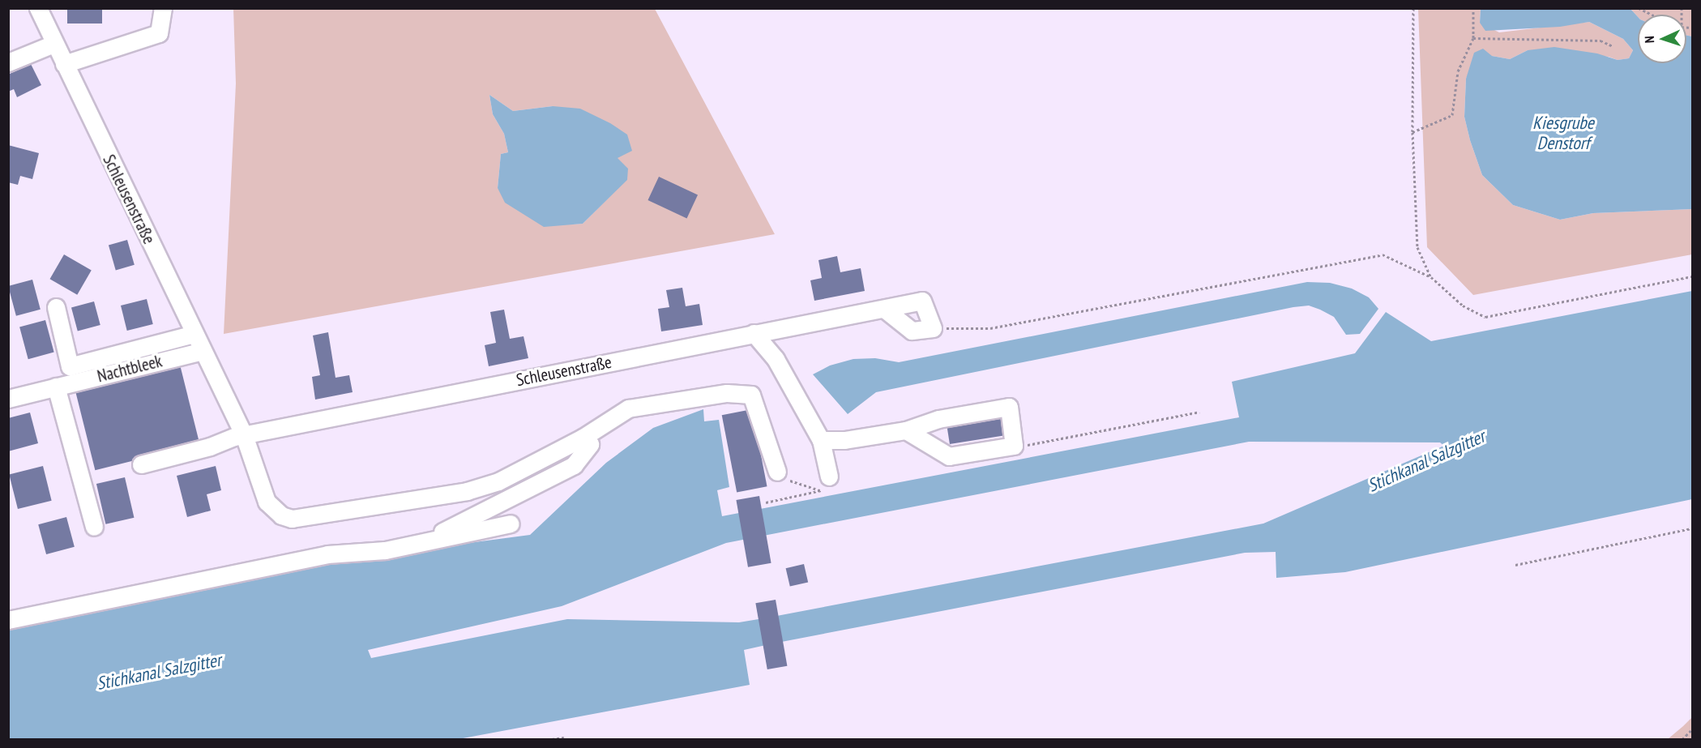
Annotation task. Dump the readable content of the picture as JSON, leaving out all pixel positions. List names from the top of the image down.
{
  "streets": {
    "street": ["Schleusenstraße", "Nachtbleek"]
  },
  "crossings": [
    ["Schleusenstraße", "Nachtbleek"]
  ],
  "water": ["Kiesgrube Denstorf", "Stichkanal Salzgitter"],
  "north": "left"
}
